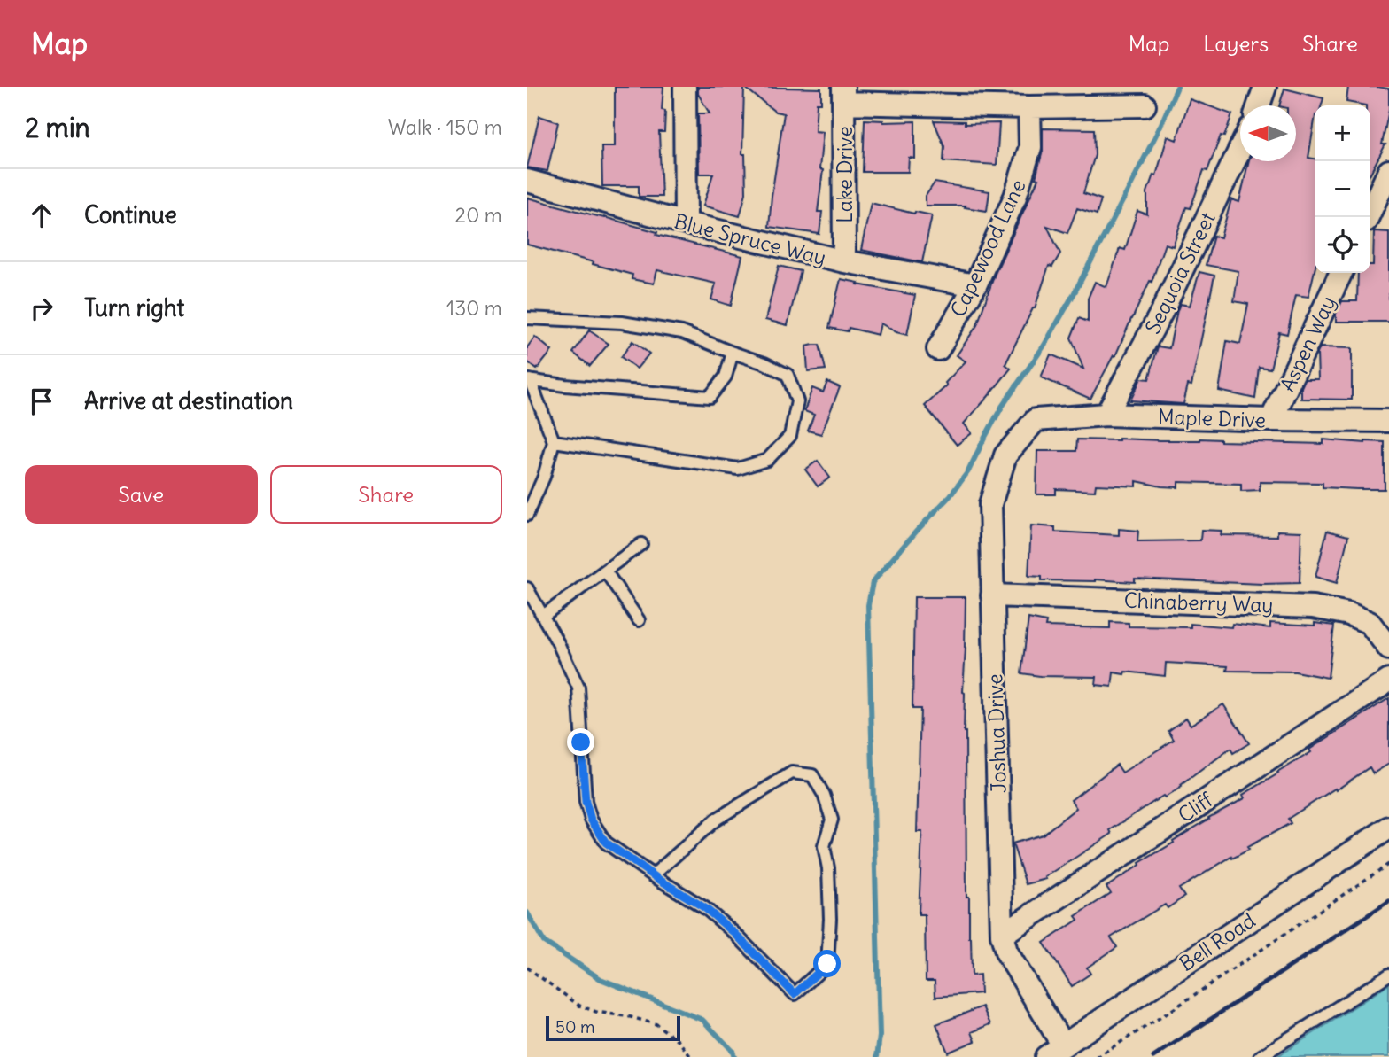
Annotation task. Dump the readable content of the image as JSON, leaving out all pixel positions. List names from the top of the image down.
{
  "streets": {
    "street": [
      "Lake Drive",
      "Blue Spruce Way",
      "Capewood Lane",
      "Sequoia Street",
      "Aspen Way",
      "Maple Drive",
      "Chinaberry Way",
      "Joshua Drive",
      "Cliff",
      "Bell Road"
    ]
  },
  "crossings": [
    ["Lake Drive", "Blue Spruce Way"],
    ["Blue Spruce Way", "Capewood Lane"],
    ["Sequoia Street", "Maple Drive"],
    ["Aspen Way", "Maple Drive"],
    ["Maple Drive", "Joshua Drive"],
    ["Chinaberry Way", "Joshua Drive"],
    ["Joshua Drive", "Cliff"],
    ["Joshua Drive", "Bell Road"]
  ],
  "scale_bar": "50 m",
  "north": "left",
  "page": {
    "header": "Map",
    "nav": ["Map", "Layers", "Share"],
    "heading": ["2 min", "Walk · 150 m"],
    "map_buttons": ["+", "−"],
    "list": [
      ["Continue", "20 m"],
      ["Turn right", "130 m"],
      "Arrive at destination"
    ],
    "buttons": ["Save", "Share"],
    "scale": "50 m"
  }
}
